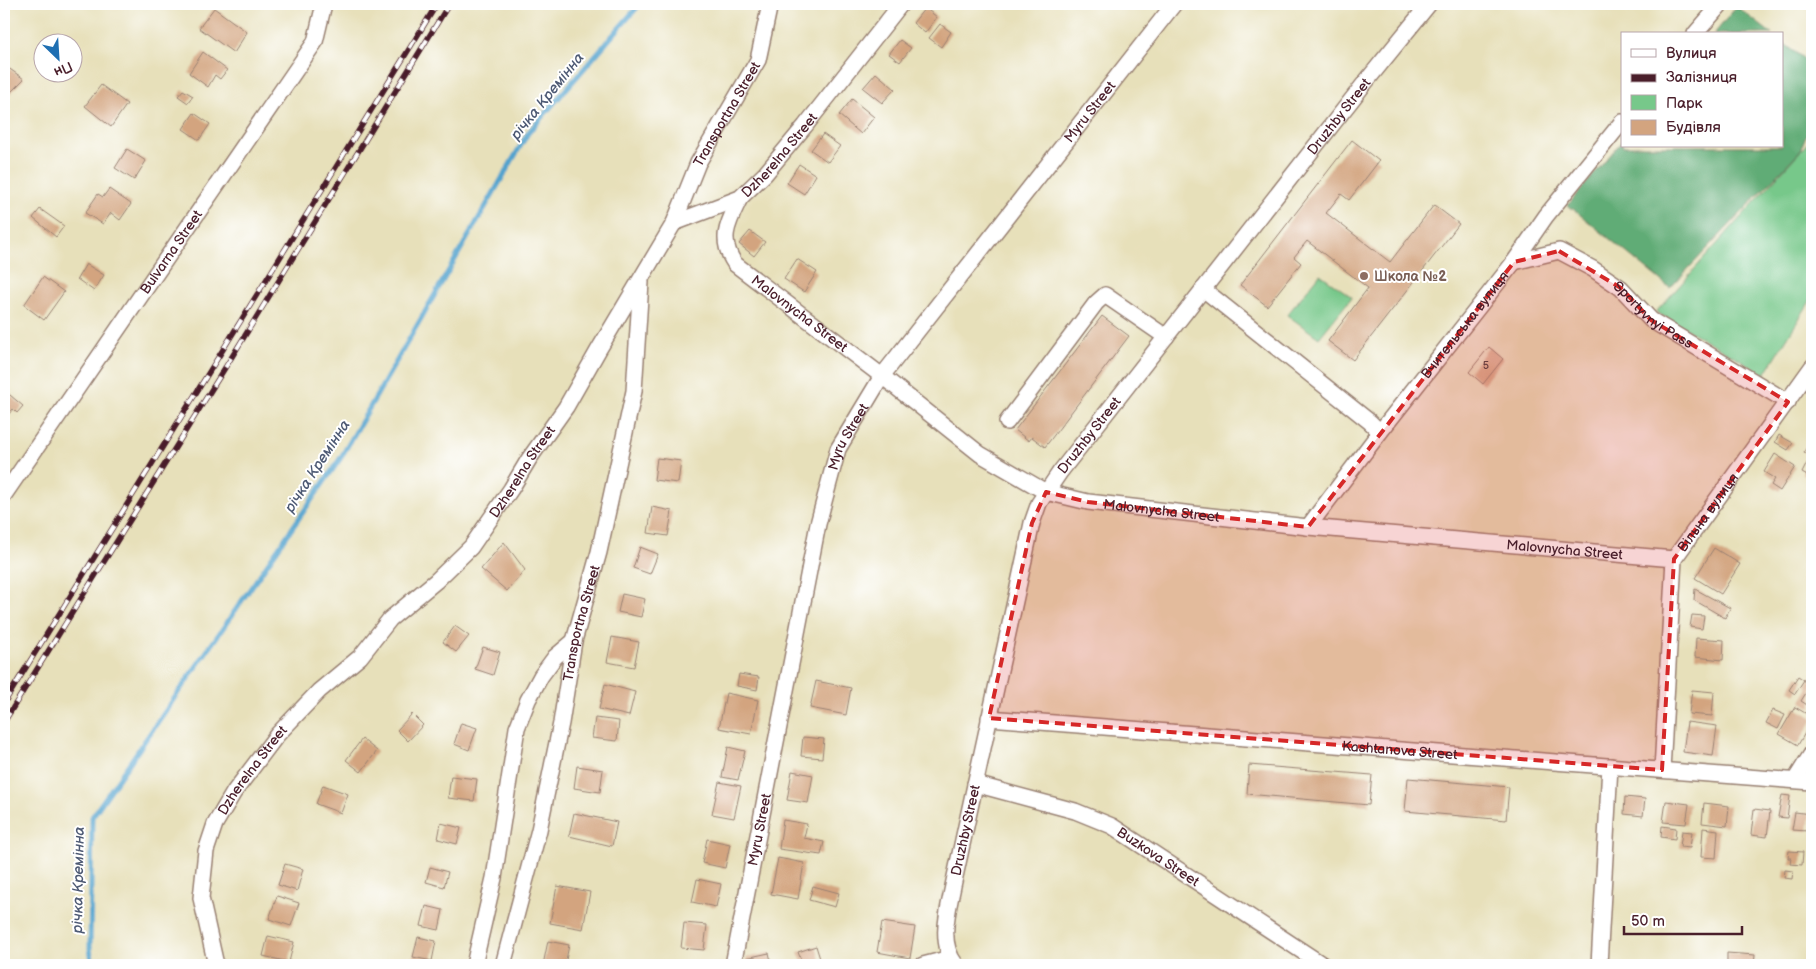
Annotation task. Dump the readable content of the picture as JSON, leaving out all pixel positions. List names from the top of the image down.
{
  "streets": {
    "street": [
      "Myru Street",
      "Transportna Street",
      "Druzhby Street",
      "Dzherelna Street",
      "Bulvarna Street",
      "Malovnycha Street",
      "Sportyvnyi Pass",
      "Вчительська вулиця",
      "Вільна вулиця",
      "Kashtanova Street",
      "Buzkova Street"
    ]
  },
  "crossings": [
    ["Myru Street", "Malovnycha Street"],
    ["Transportna Street", "Dzherelna Street"],
    ["Druzhby Street", "Malovnycha Street"],
    ["Druzhby Street", "Kashtanova Street"],
    ["Druzhby Street", "Buzkova Street"],
    ["Dzherelna Street", "Malovnycha Street"],
    ["Malovnycha Street", "Вчительська вулиця"],
    ["Malovnycha Street", "Вільна вулиця"],
    ["Sportyvnyi Pass", "Вчительська вулиця"],
    ["Sportyvnyi Pass", "Вільна вулиця"],
    ["Вільна вулиця", "Kashtanova Street"]
  ],
  "water": ["річка Кремінна"],
  "places": ["Школа №2"],
  "house_numbers": ["5"],
  "legend": [
    "Вулиця",
    "Залізниця",
    "Парк",
    "Будівля"
  ],
  "scale_bar": "50 m",
  "north": "bottom right"
}
